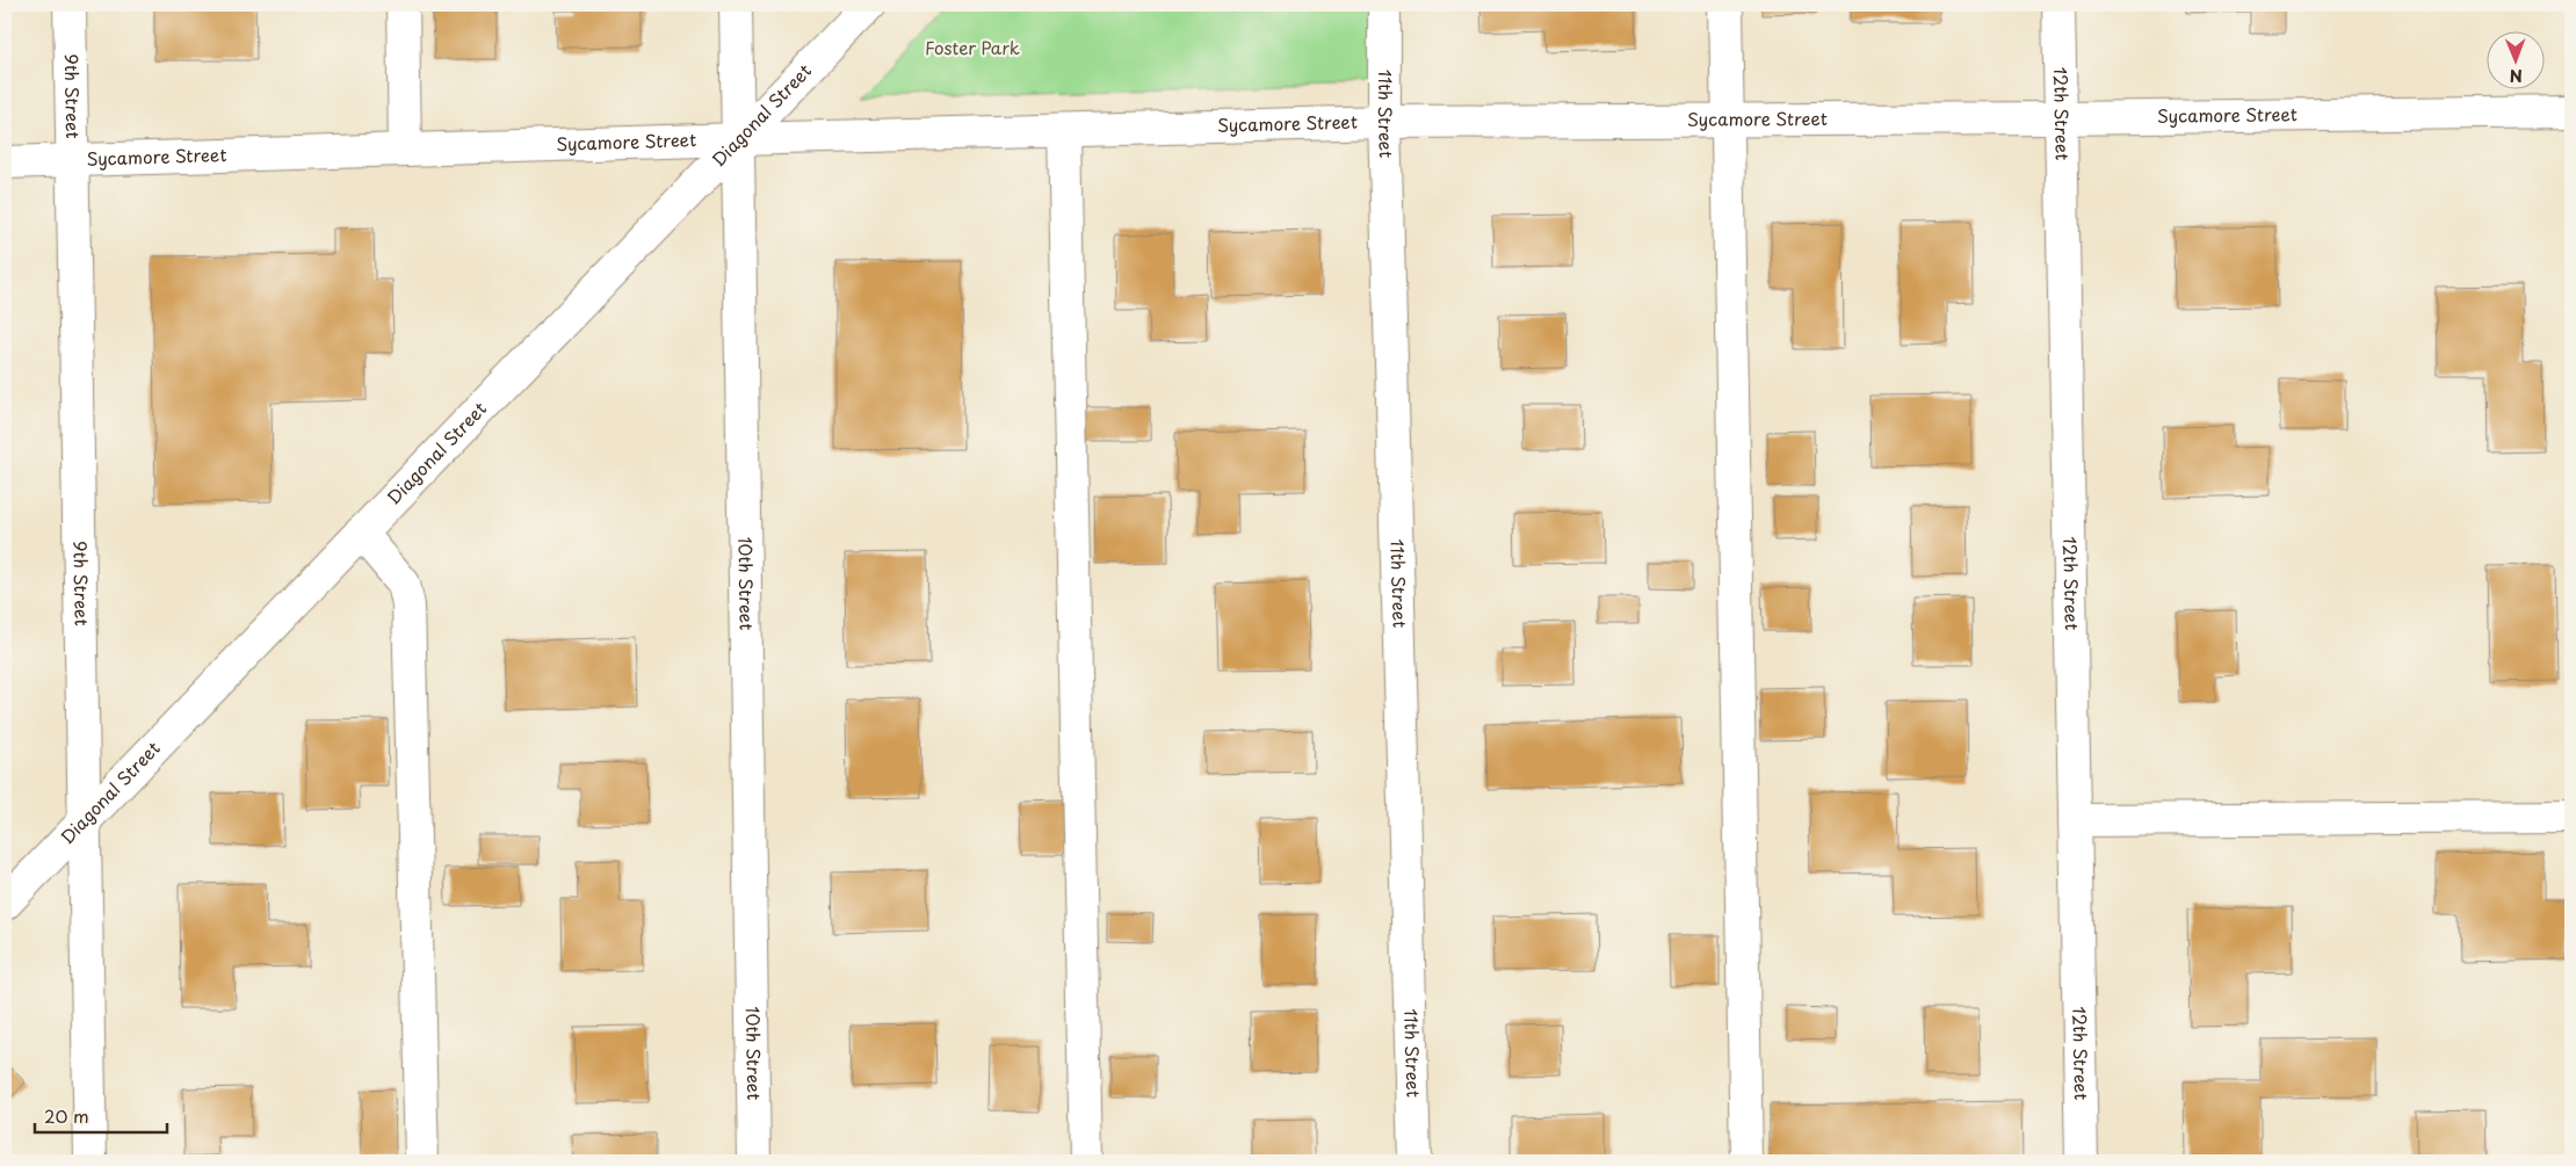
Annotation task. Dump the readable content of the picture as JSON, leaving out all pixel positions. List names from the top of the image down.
{
  "streets": {
    "street": [
      "9th Street",
      "11th Street",
      "12th Street",
      "Diagonal Street",
      "Sycamore Street",
      "10th Street"
    ]
  },
  "crossings": [
    ["9th Street", "Diagonal Street"],
    ["9th Street", "Sycamore Street"],
    ["11th Street", "Sycamore Street"],
    ["12th Street", "Sycamore Street"],
    ["Diagonal Street", "Sycamore Street"],
    ["Diagonal Street", "10th Street"],
    ["Sycamore Street", "10th Street"]
  ],
  "parks": ["Foster Park"],
  "scale_bar": "20 m",
  "north": "bottom"
}
